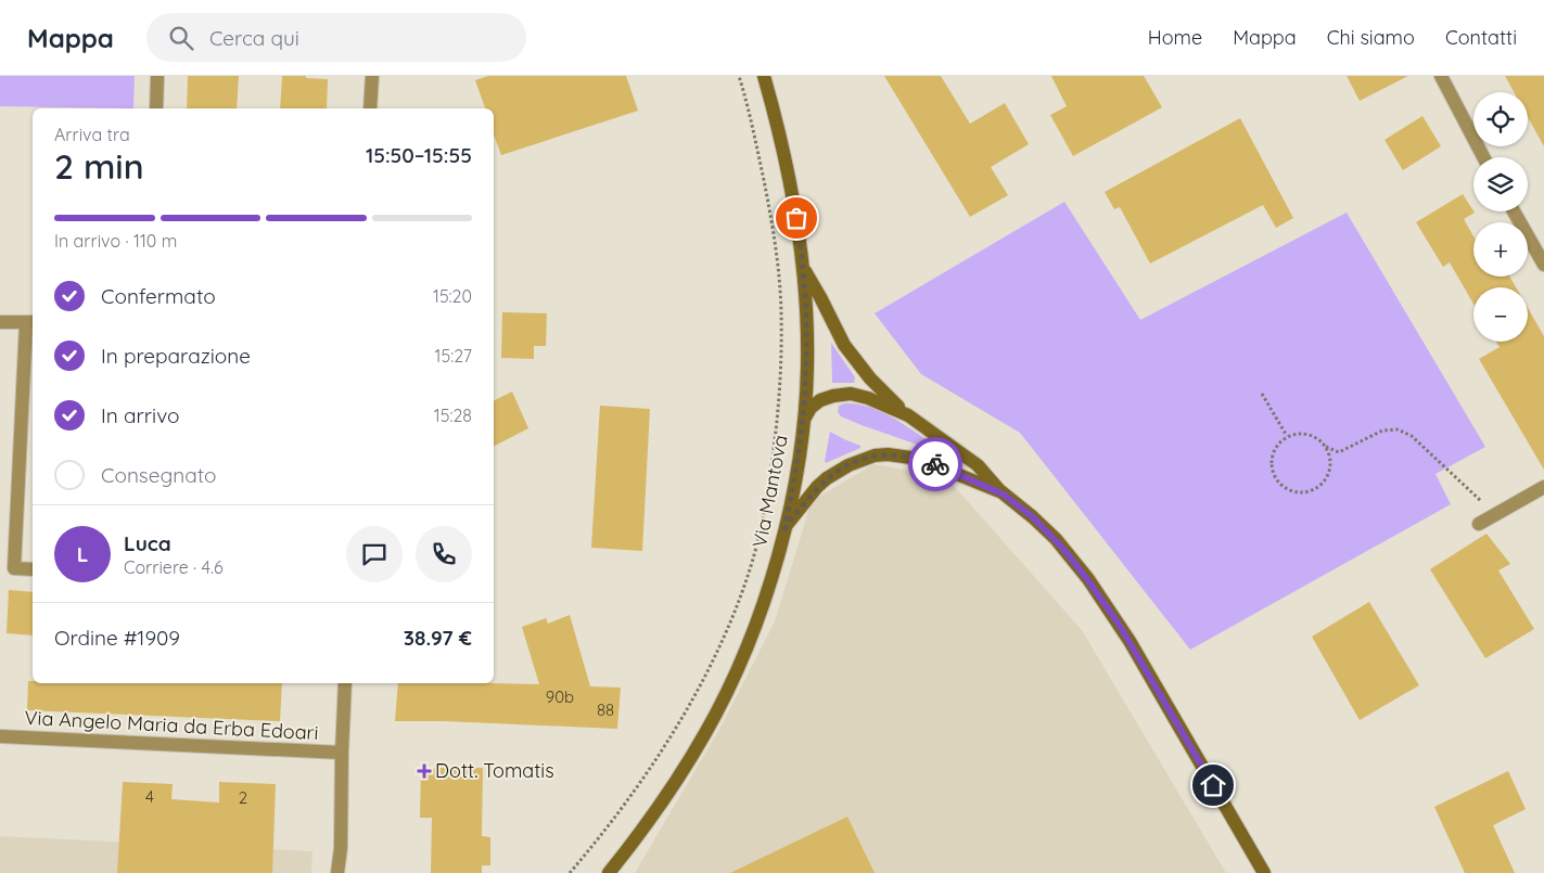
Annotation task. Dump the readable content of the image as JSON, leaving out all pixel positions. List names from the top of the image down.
{
  "streets": {
    "main road": ["Via Mantova"],
    "street": ["Via Angelo Maria da Erba Edoari"]
  },
  "places": {
    "health": ["Dott. Tomatis"]
  },
  "house_numbers": [
    "90b",
    "88",
    "4",
    "2"
  ],
  "page": {
    "header": "Mappa",
    "search": "Cerca qui",
    "nav": [
      "Home",
      "Mappa",
      "Chi siamo",
      "Contatti"
    ],
    "map_buttons": ["+", "−"],
    "heading": ["2 min", "Arriva tra", "15:50–15:55"],
    "panel": [
      "Luca",
      "Corriere · 4.6",
      "Ordine #1909",
      "38.97 €"
    ],
    "bar": "In arrivo · 110 m",
    "list": [
      ["Confermato", "15:20"],
      ["In preparazione", "15:27"],
      ["In arrivo", "15:28"],
      "Consegnato"
    ],
    "round": "L"
  }
}
